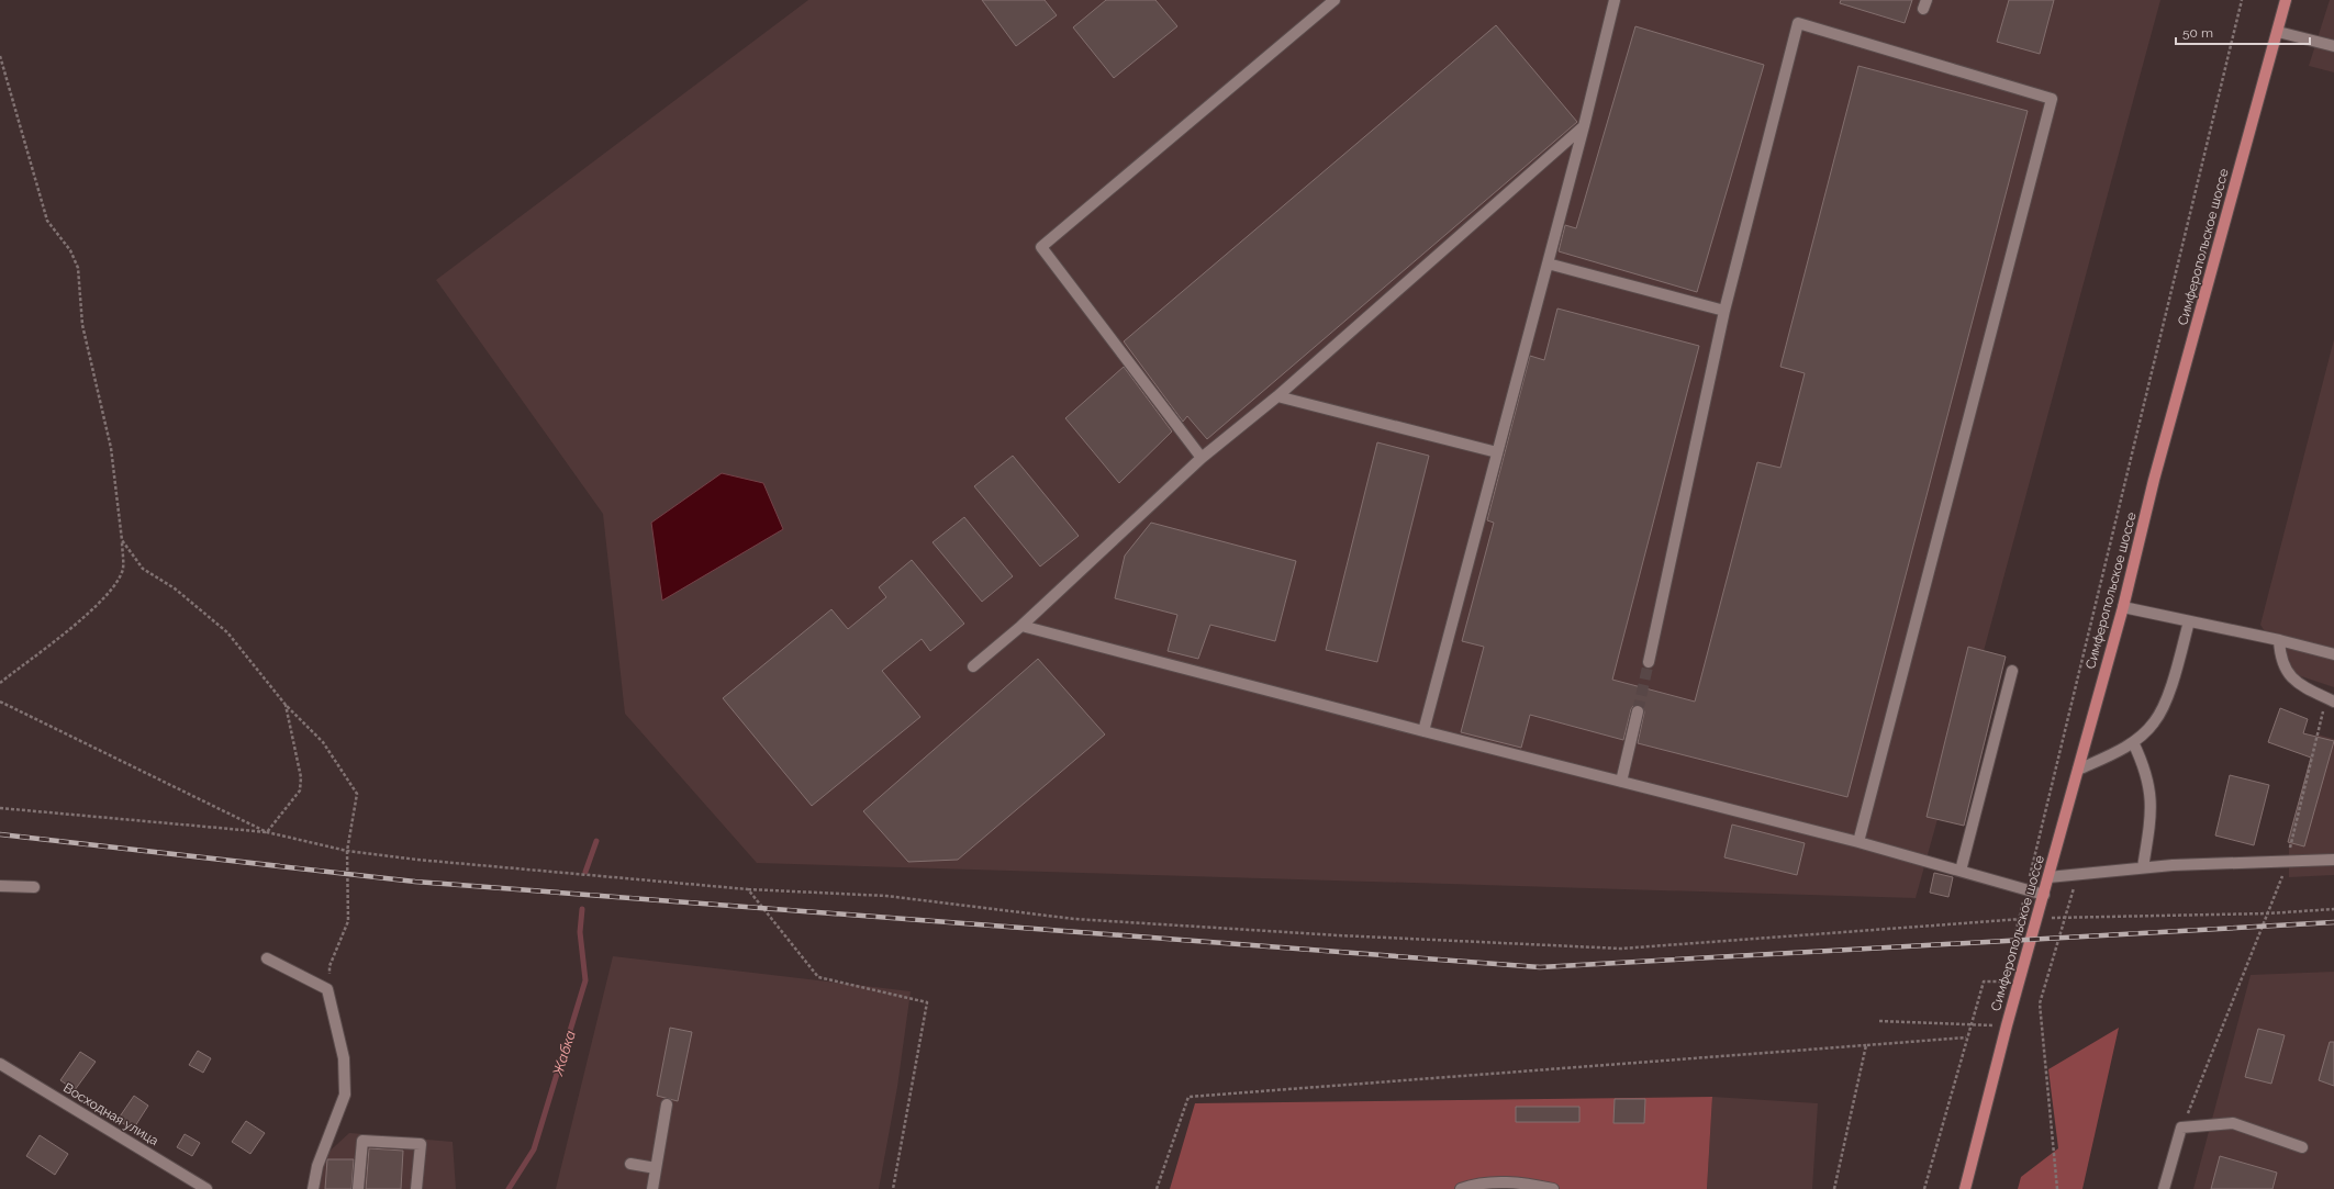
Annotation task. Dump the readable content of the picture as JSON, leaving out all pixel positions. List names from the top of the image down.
{
  "streets": {
    "main road": ["Симферопольское шоссе"],
    "street": ["Восходная улица"]
  },
  "water": ["Жабка"],
  "scale_bar": "50 m"
}
